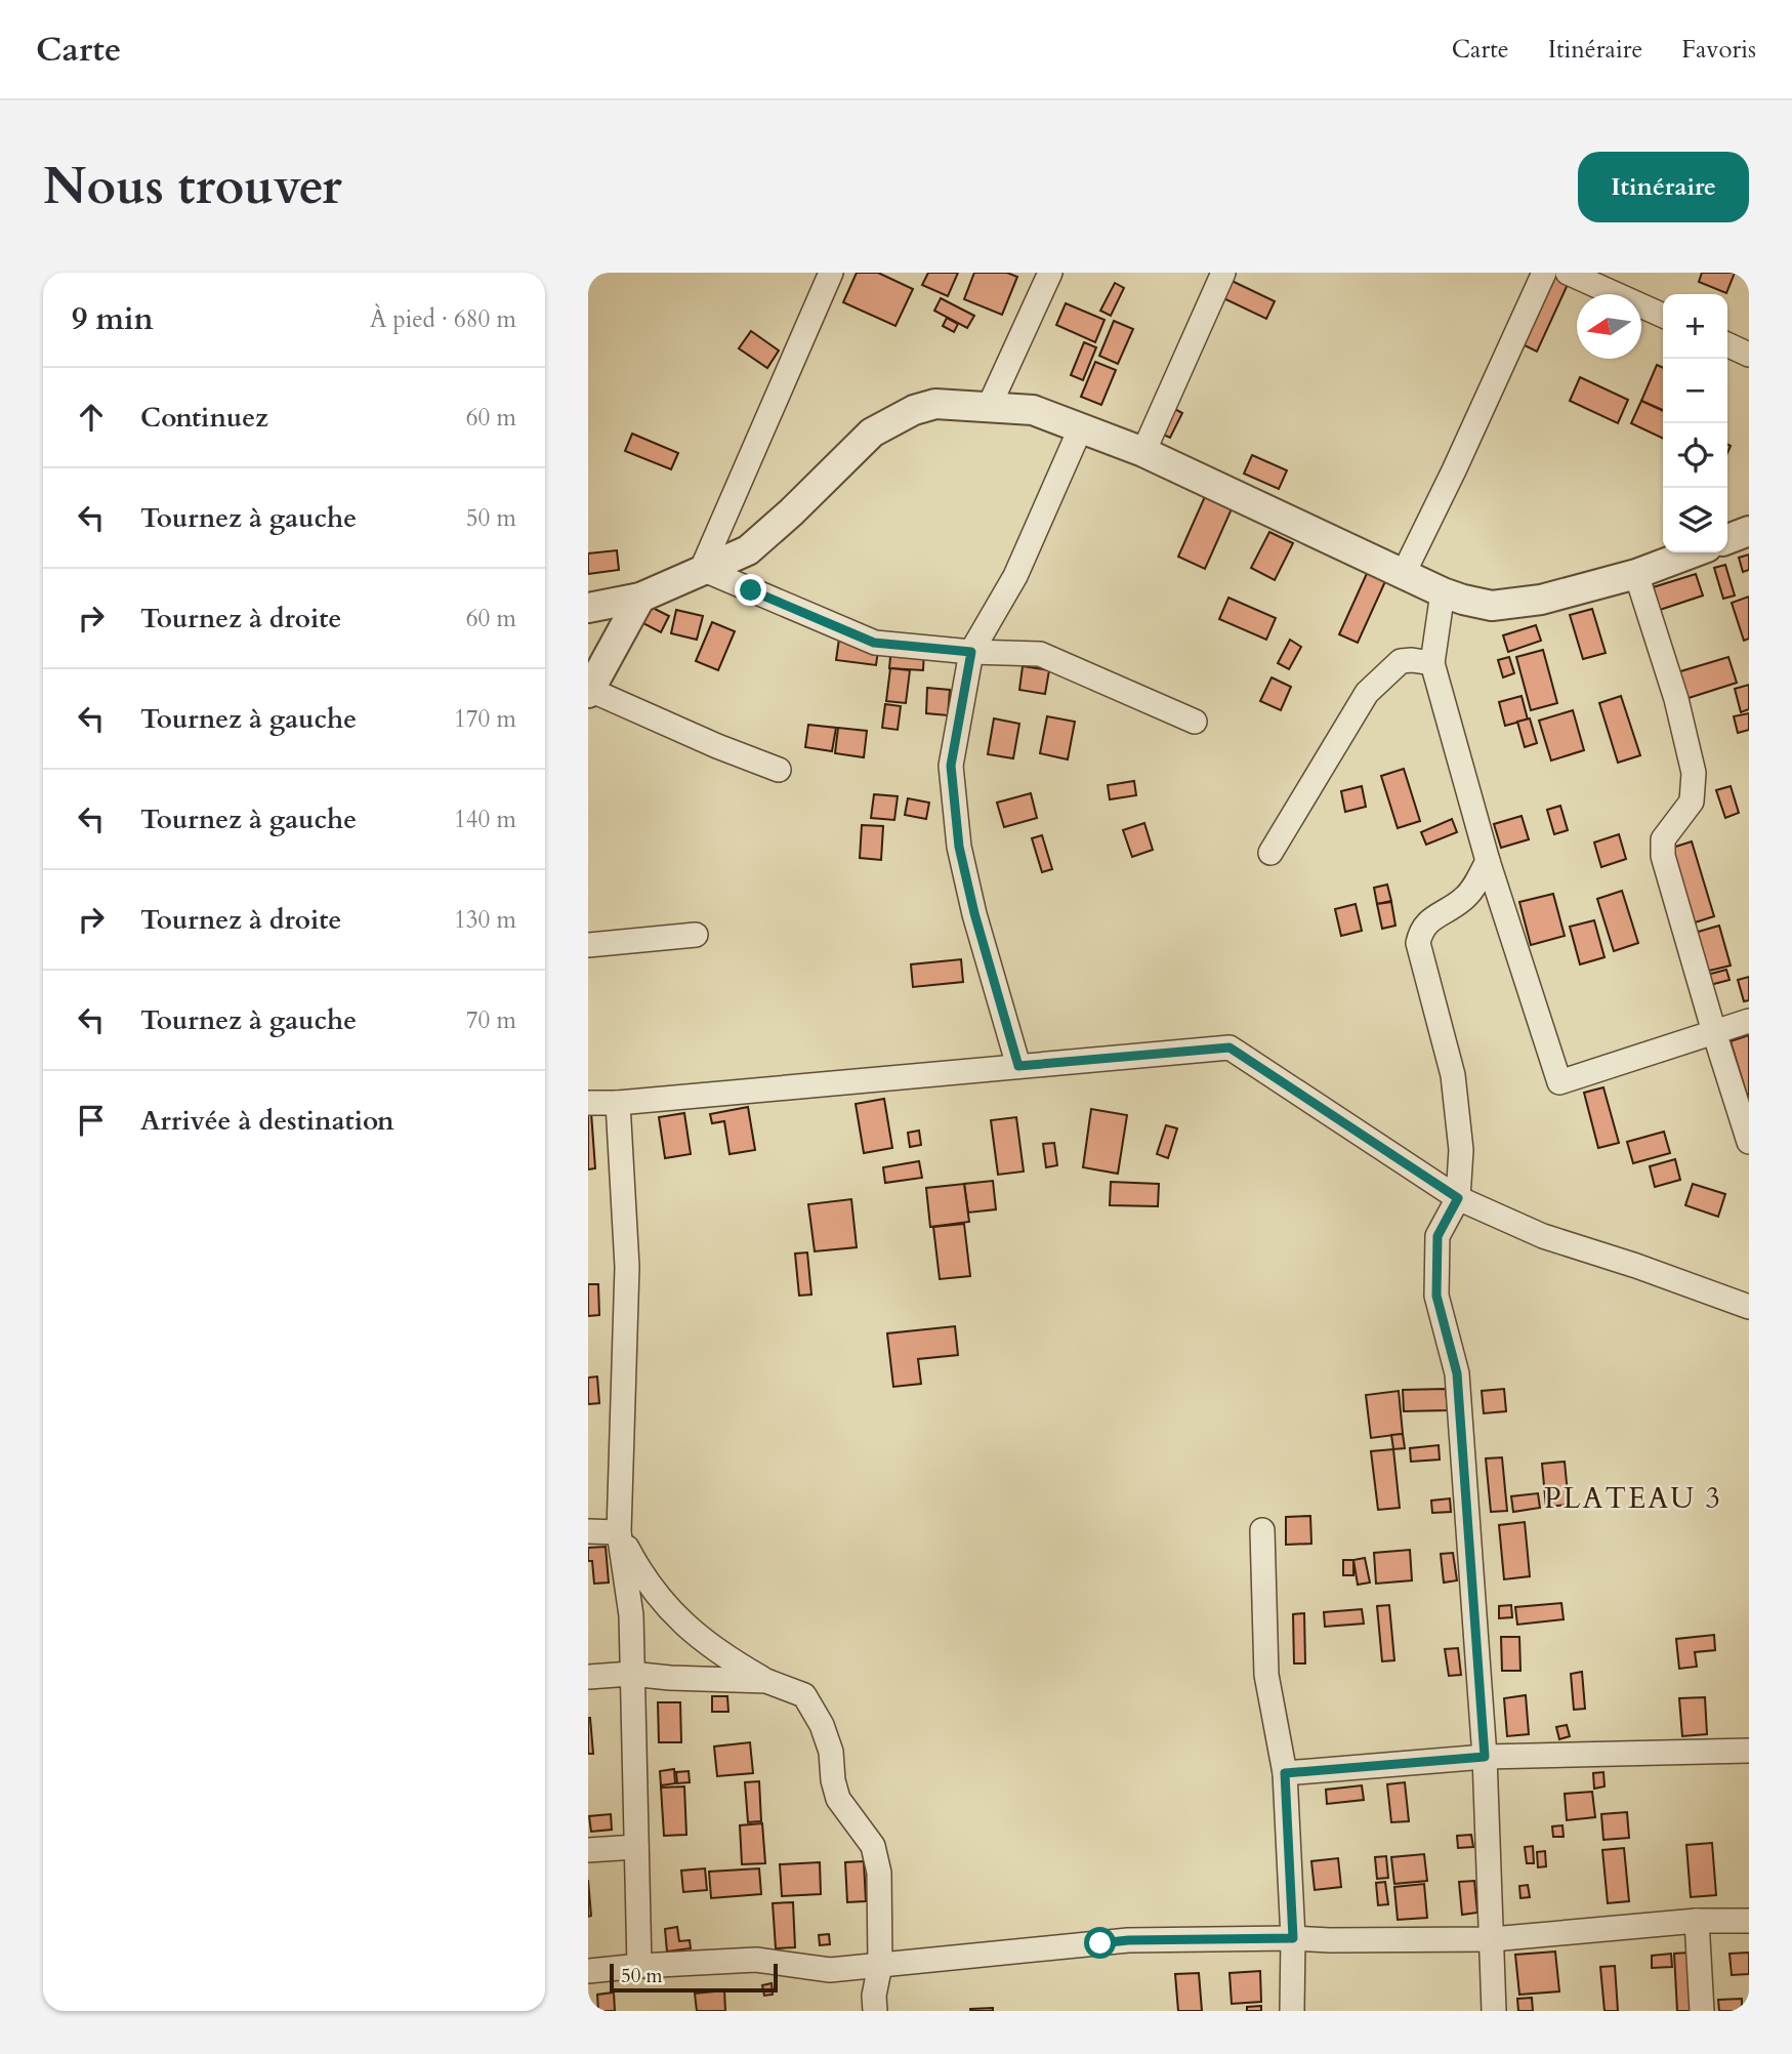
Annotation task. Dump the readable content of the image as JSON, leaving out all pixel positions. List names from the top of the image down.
{
  "districts": ["PLATEAU 3"],
  "scale_bar": "50 m",
  "north": "left",
  "page": {
    "header": "Carte",
    "nav": ["Carte", "Itinéraire", "Favoris"],
    "buttons": "Itinéraire",
    "title": "Nous trouver",
    "heading": ["9 min", "À pied · 680 m"],
    "map_buttons": ["+", "−"],
    "list": [
      ["Continuez", "60 m"],
      ["Tournez à gauche", "50 m"],
      ["Tournez à droite", "60 m"],
      ["Tournez à gauche", "170 m"],
      ["Tournez à gauche", "140 m"],
      ["Tournez à droite", "130 m"],
      ["Tournez à gauche", "70 m"],
      "Arrivée à destination"
    ],
    "scale": "50 m"
  }
}
